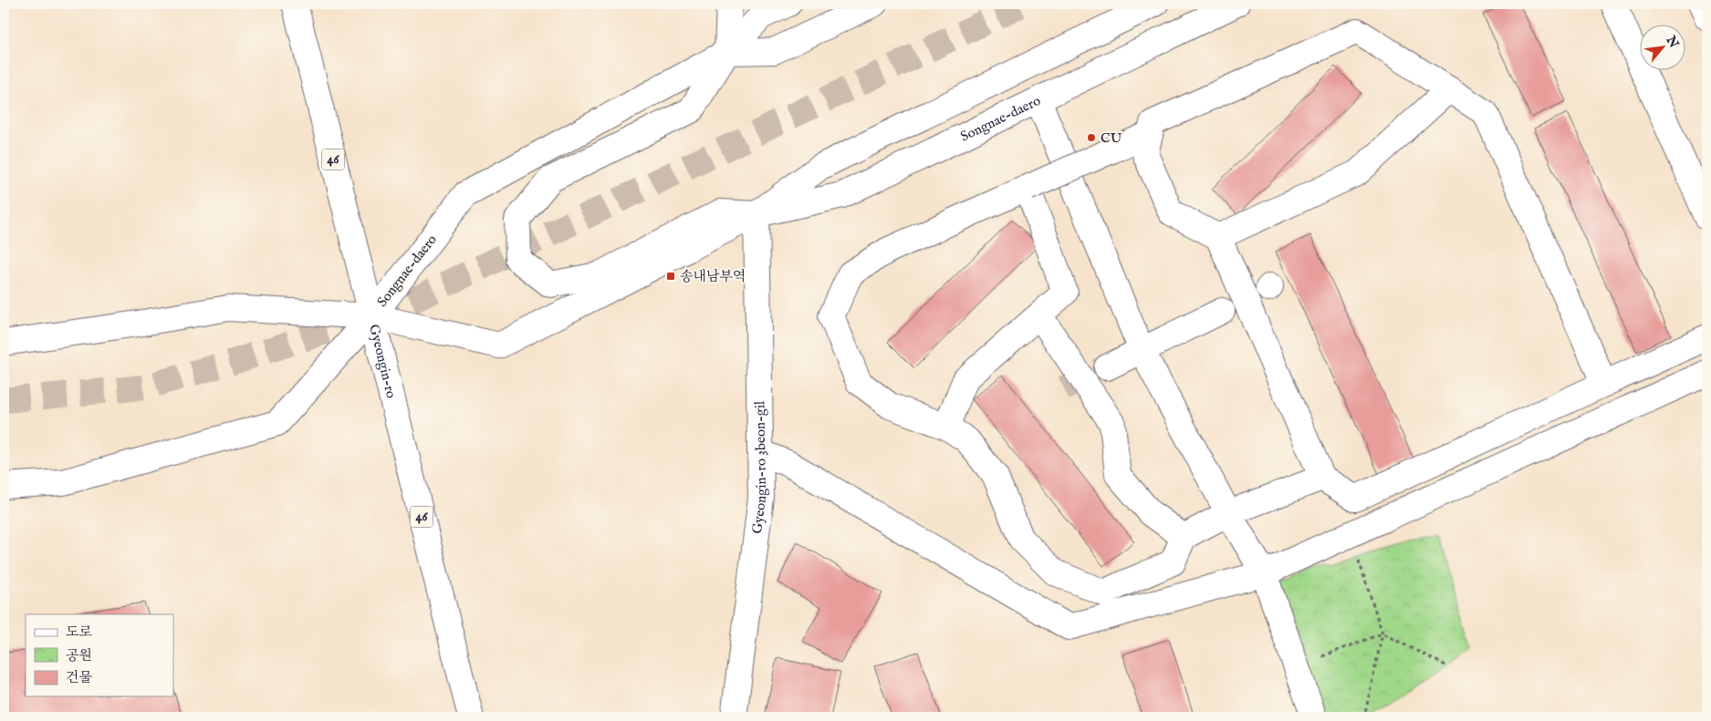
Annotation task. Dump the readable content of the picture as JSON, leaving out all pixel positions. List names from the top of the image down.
{
  "streets": {
    "street": [
      "Songnae-daero",
      "46",
      "Gyeongin-ro",
      "Gyeongin-ro 3beon-gil"
    ]
  },
  "crossings": [
    ["Songnae-daero", "Gyeongin-ro"],
    ["Songnae-daero", "Gyeongin-ro 3beon-gil"]
  ],
  "places": {
    "other": ["CU"],
    "transit": ["송내남부역"]
  },
  "legend": ["도로", "공원", "건물"],
  "north": "top right"
}
